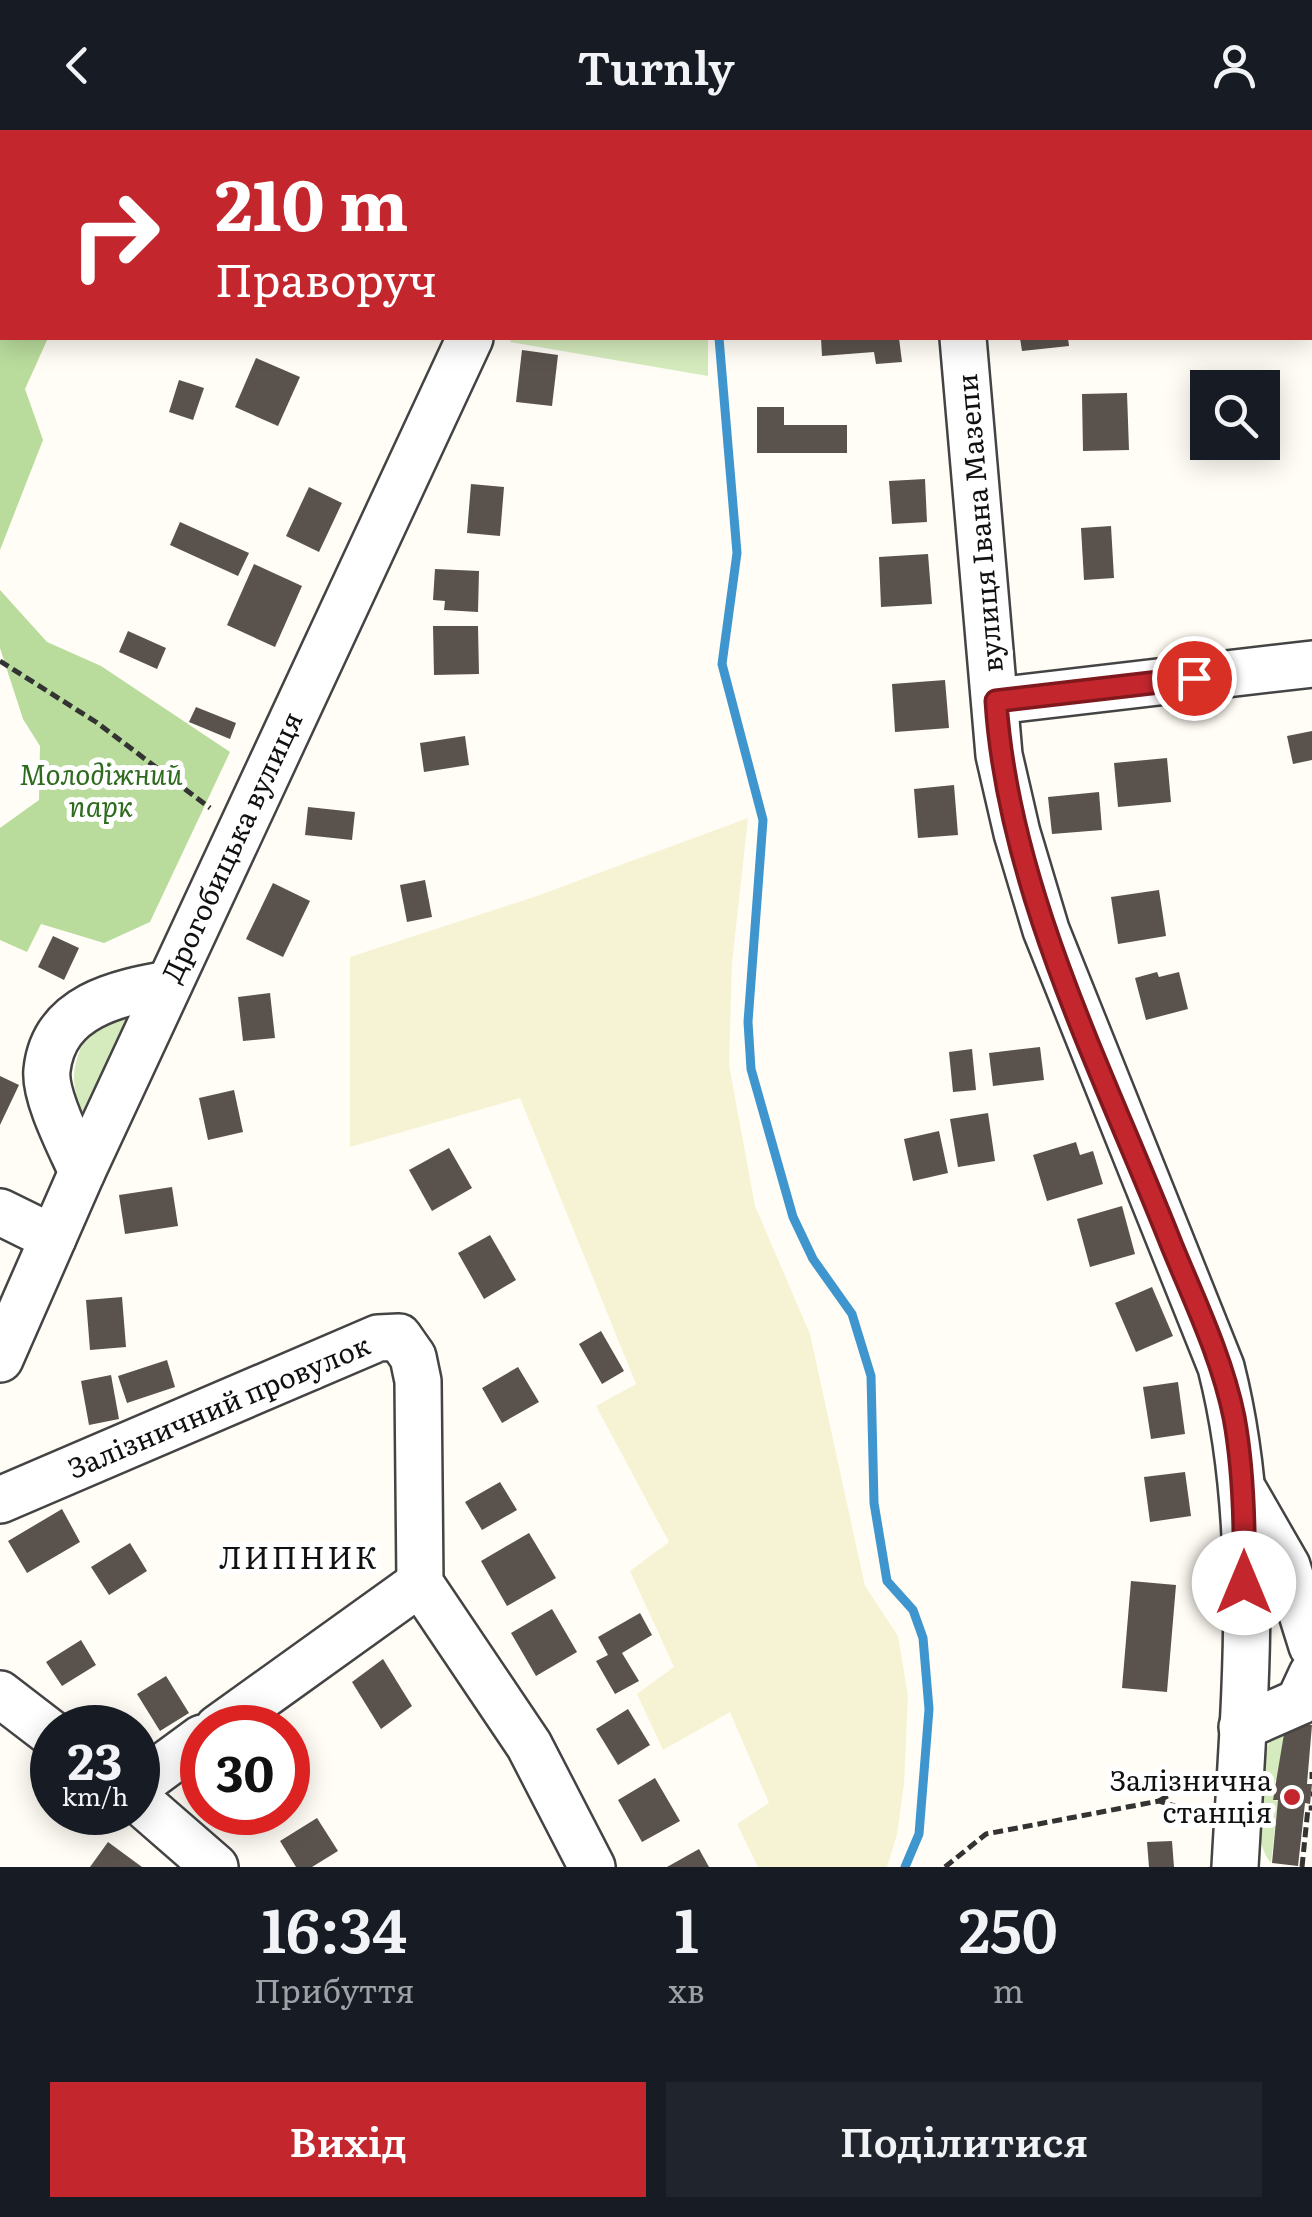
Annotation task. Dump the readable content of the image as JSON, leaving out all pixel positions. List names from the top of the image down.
{
  "streets": {
    "street": ["вулиця Івана Мазепи", "Дрогобицька вулиця", "Залізничний провулок"]
  },
  "districts": ["ЛИПНИК"],
  "parks": ["Молодіжний парк"],
  "places": ["Залізнична станція"],
  "page": {
    "header": "Turnly",
    "turn": ["210 m", "Праворуч"],
    "speed": "23 km/h",
    "limit": "30",
    "eta": [
      "16:34",
      "Прибуття",
      "1",
      "хв",
      "250",
      "m"
    ],
    "buttons": ["Вихід", "Поділитися"]
  }
}
